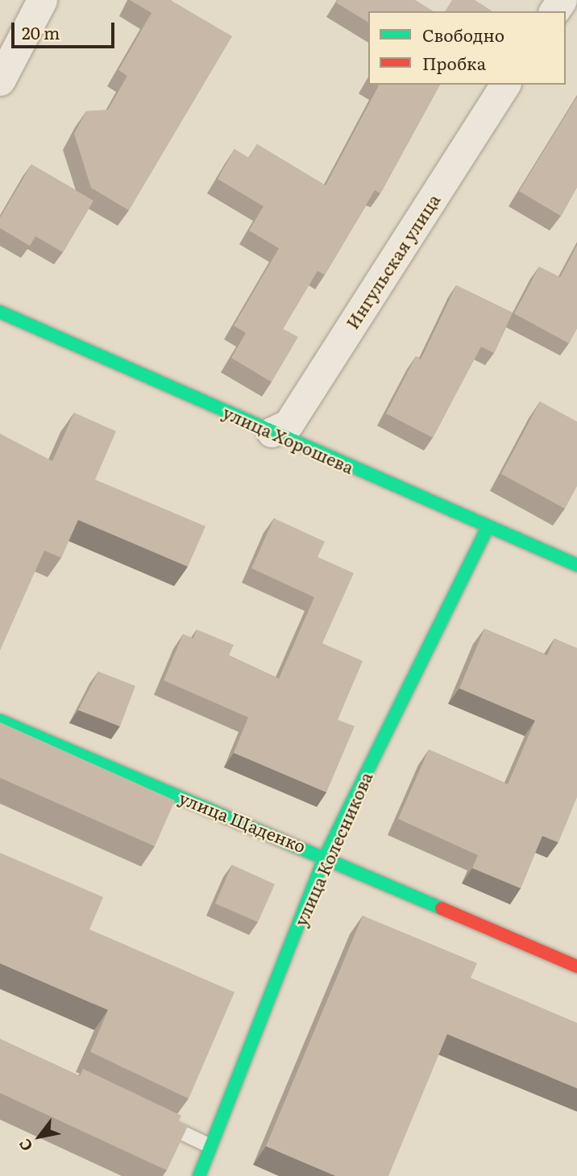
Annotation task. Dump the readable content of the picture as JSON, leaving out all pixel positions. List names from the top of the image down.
{
  "streets": {
    "street": [
      "Ингульская улица",
      "улица Хорошева",
      "улица Щаденко",
      "улица Колесникова"
    ]
  },
  "crossings": [
    ["Ингульская улица", "улица Хорошева"],
    ["улица Хорошева", "улица Колесникова"],
    ["улица Щаденко", "улица Колесникова"]
  ],
  "legend": ["Свободно", "Пробка"],
  "scale_bar": "20 m",
  "north": "bottom left"
}
